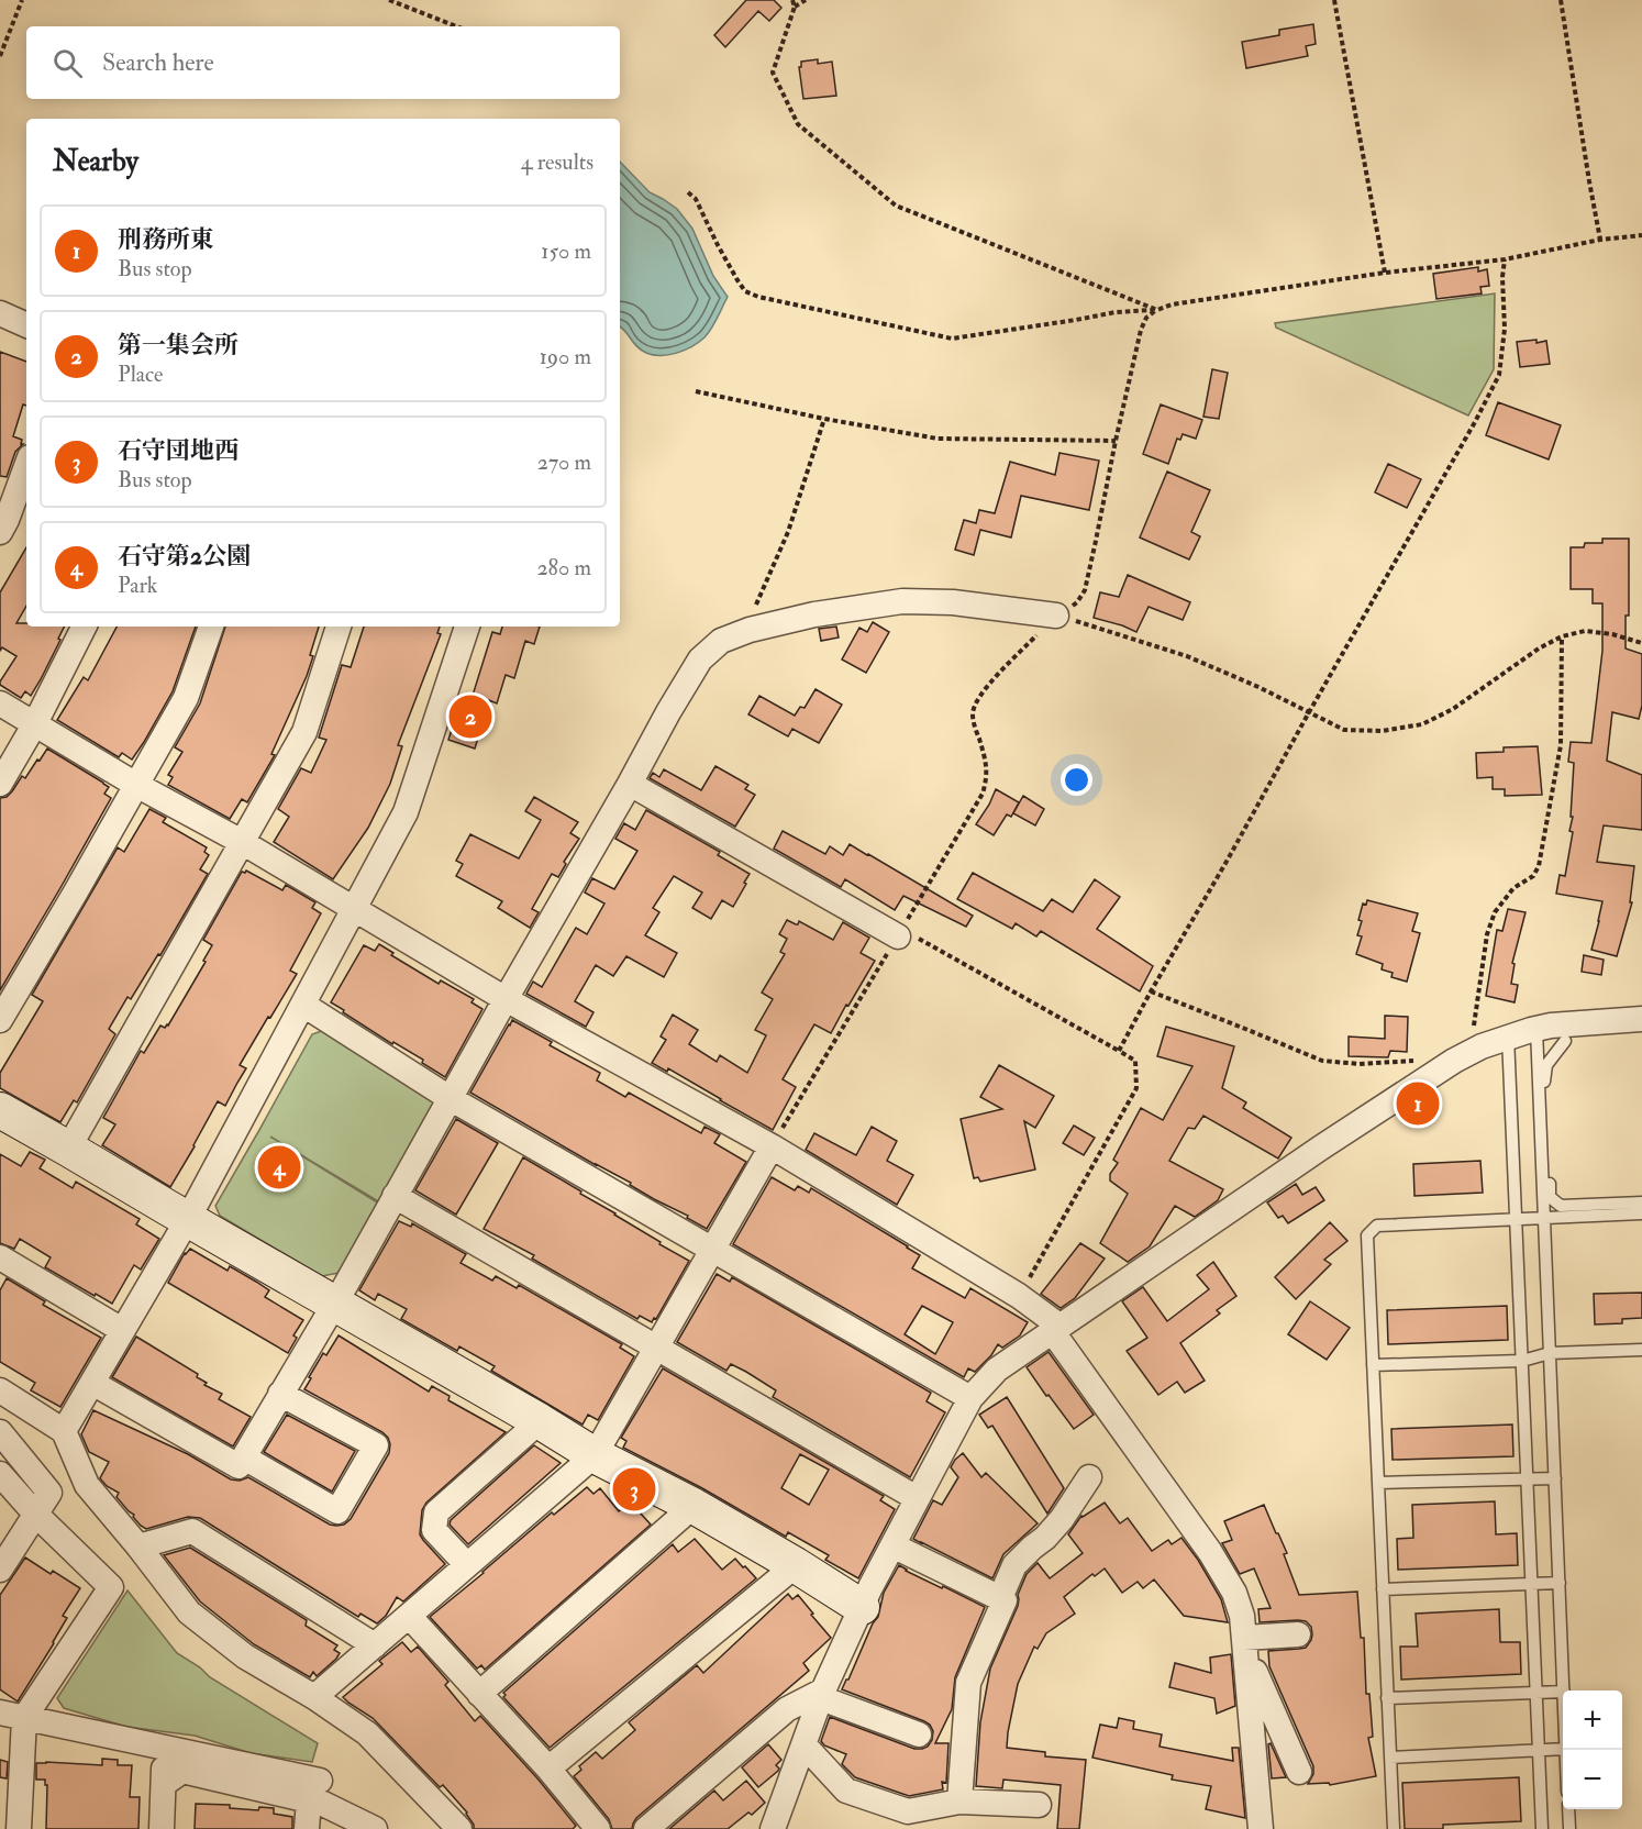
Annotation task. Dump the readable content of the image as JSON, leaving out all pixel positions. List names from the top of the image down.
{
  "page": {
    "search": "Search here",
    "heading": ["Nearby", "4 results"],
    "list": [
      {
        "mark": "1",
        "name": "刑務所東",
        "note": "Bus stop",
        "value": "150 m"
      },
      {
        "mark": "2",
        "name": "第一集会所",
        "note": "Place",
        "value": "190 m"
      },
      {
        "mark": "3",
        "name": "石守団地西",
        "note": "Bus stop",
        "value": "270 m"
      },
      {
        "mark": "4",
        "name": "石守第2公園",
        "note": "Park",
        "value": "280 m"
      }
    ],
    "pins": [
      "2",
      "1",
      "4",
      "3"
    ],
    "map_buttons": ["+", "−"]
  }
}
